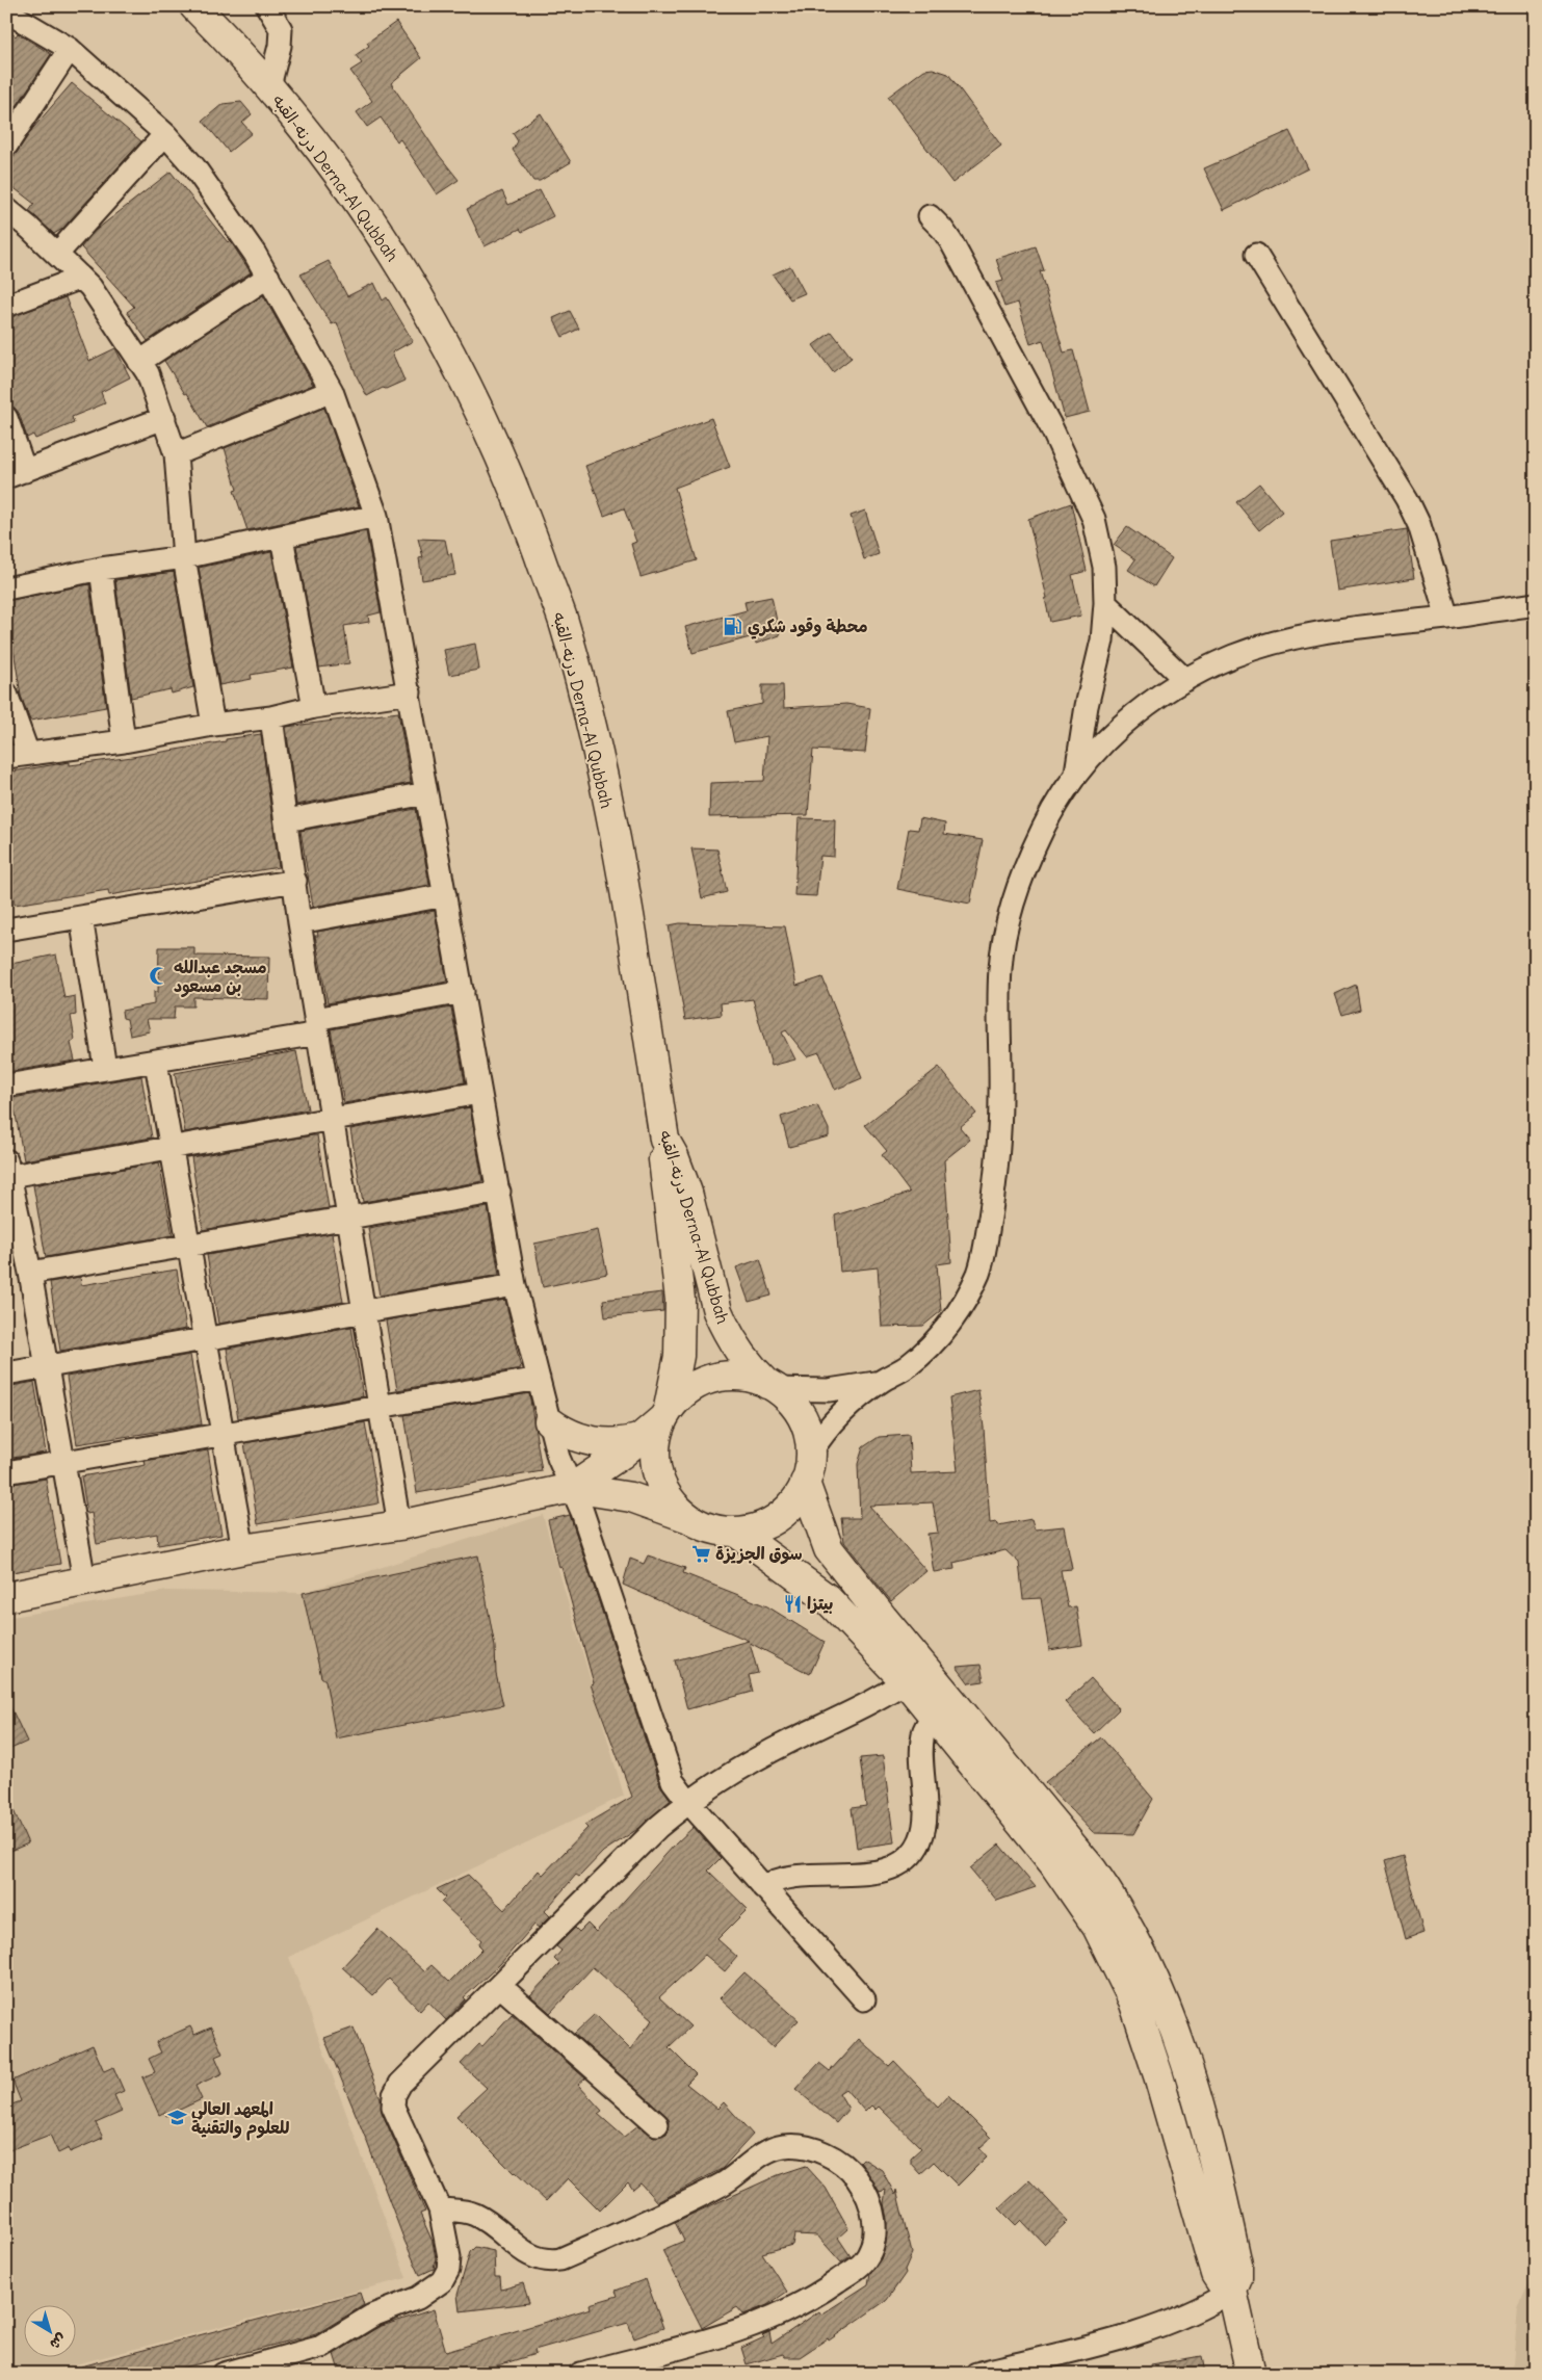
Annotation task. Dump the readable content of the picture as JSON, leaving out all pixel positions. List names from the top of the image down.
{
  "streets": {
    "main road": ["درنه-القبه Derna-Al Qubbah"]
  },
  "places": {
    "fuel station": ["محطة وقود شكري"],
    "mosque": ["مسجد عبدالله بن مسعود"],
    "supermarket": ["سوق الجزيزة"],
    "restaurant": ["بيتزا"],
    "school or university": ["المعهد العالي للعلوم والتقنية"]
  },
  "north": "bottom right"
}
